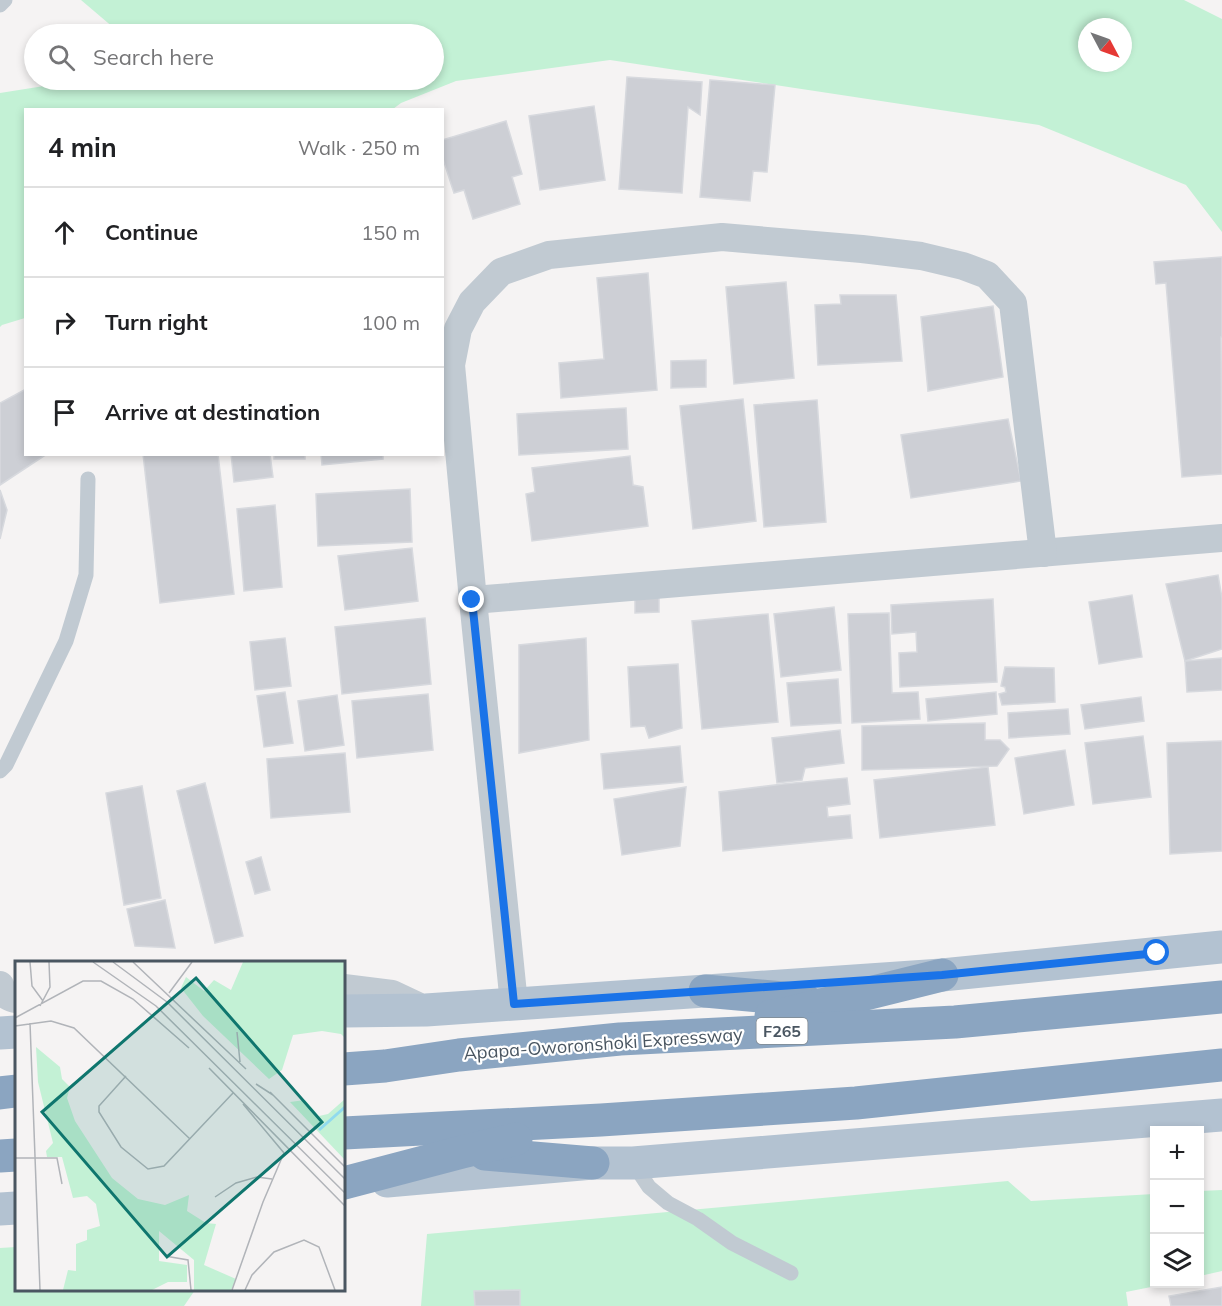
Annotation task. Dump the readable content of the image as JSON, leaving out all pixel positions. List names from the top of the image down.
{
  "streets": {
    "highway": ["F265", "Apapa-Oworonshoki Expressway"]
  },
  "north": "bottom right",
  "page": {
    "search": "Search here",
    "heading": ["4 min", "Walk · 250 m"],
    "list": [
      ["Continue", "150 m"],
      ["Turn right", "100 m"],
      "Arrive at destination"
    ],
    "map_buttons": ["+", "−"]
  }
}
